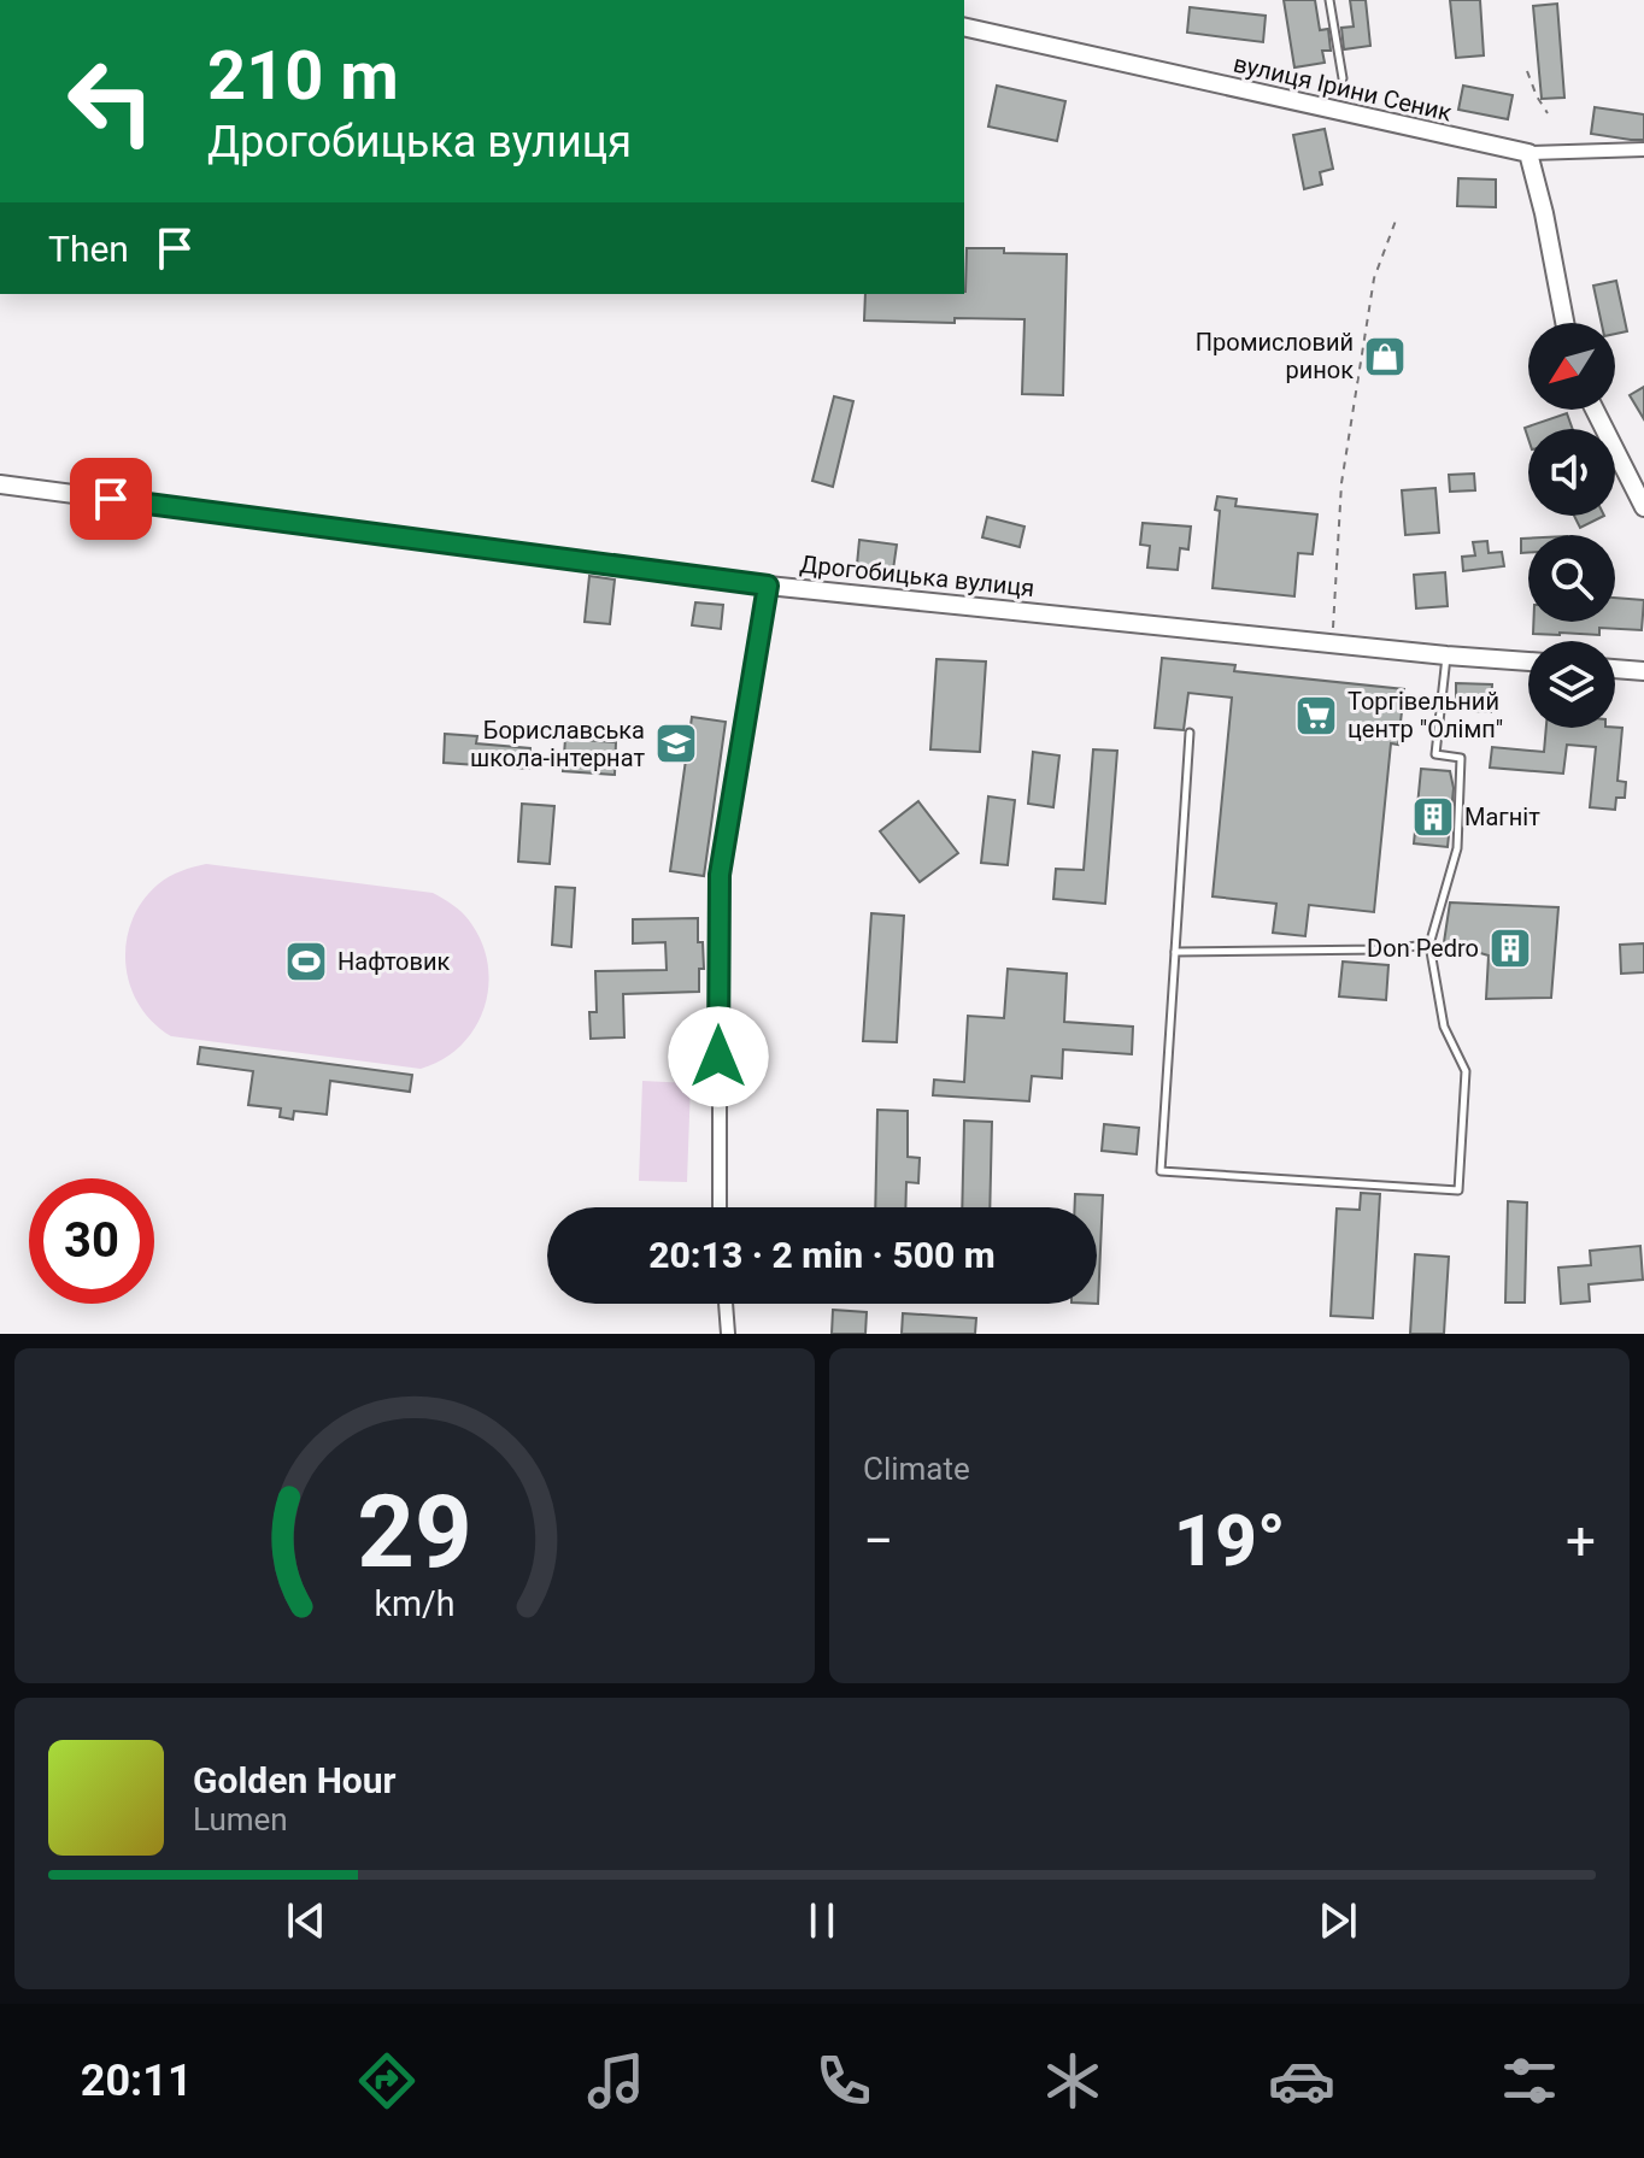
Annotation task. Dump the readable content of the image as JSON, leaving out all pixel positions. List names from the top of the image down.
{
  "streets": {
    "main road": ["вулиця Ірини Сеник", "Дрогобицька вулиця"]
  },
  "places": {
    "shop": ["Промисловий ринок"],
    "supermarket": ["Торгівельний центр \"Олімп\""],
    "school or university": ["Бориславська школа-інтернат"],
    "building": ["Магніт", "Don Pedro"],
    "sports": ["Нафтовик"]
  },
  "north": "bottom left",
  "page": {
    "turn": ["210 m", "Дрогобицька вулиця"],
    "then": "Then",
    "limit": "30",
    "trip": "20:13 · 2 min · 500 m",
    "tile": "Climate",
    "heat": ["−", "19°", "+"],
    "song": ["Golden Hour", "Lumen"],
    "tabs": "20:11",
    "gauge": ["29", "km/h"]
  }
}
